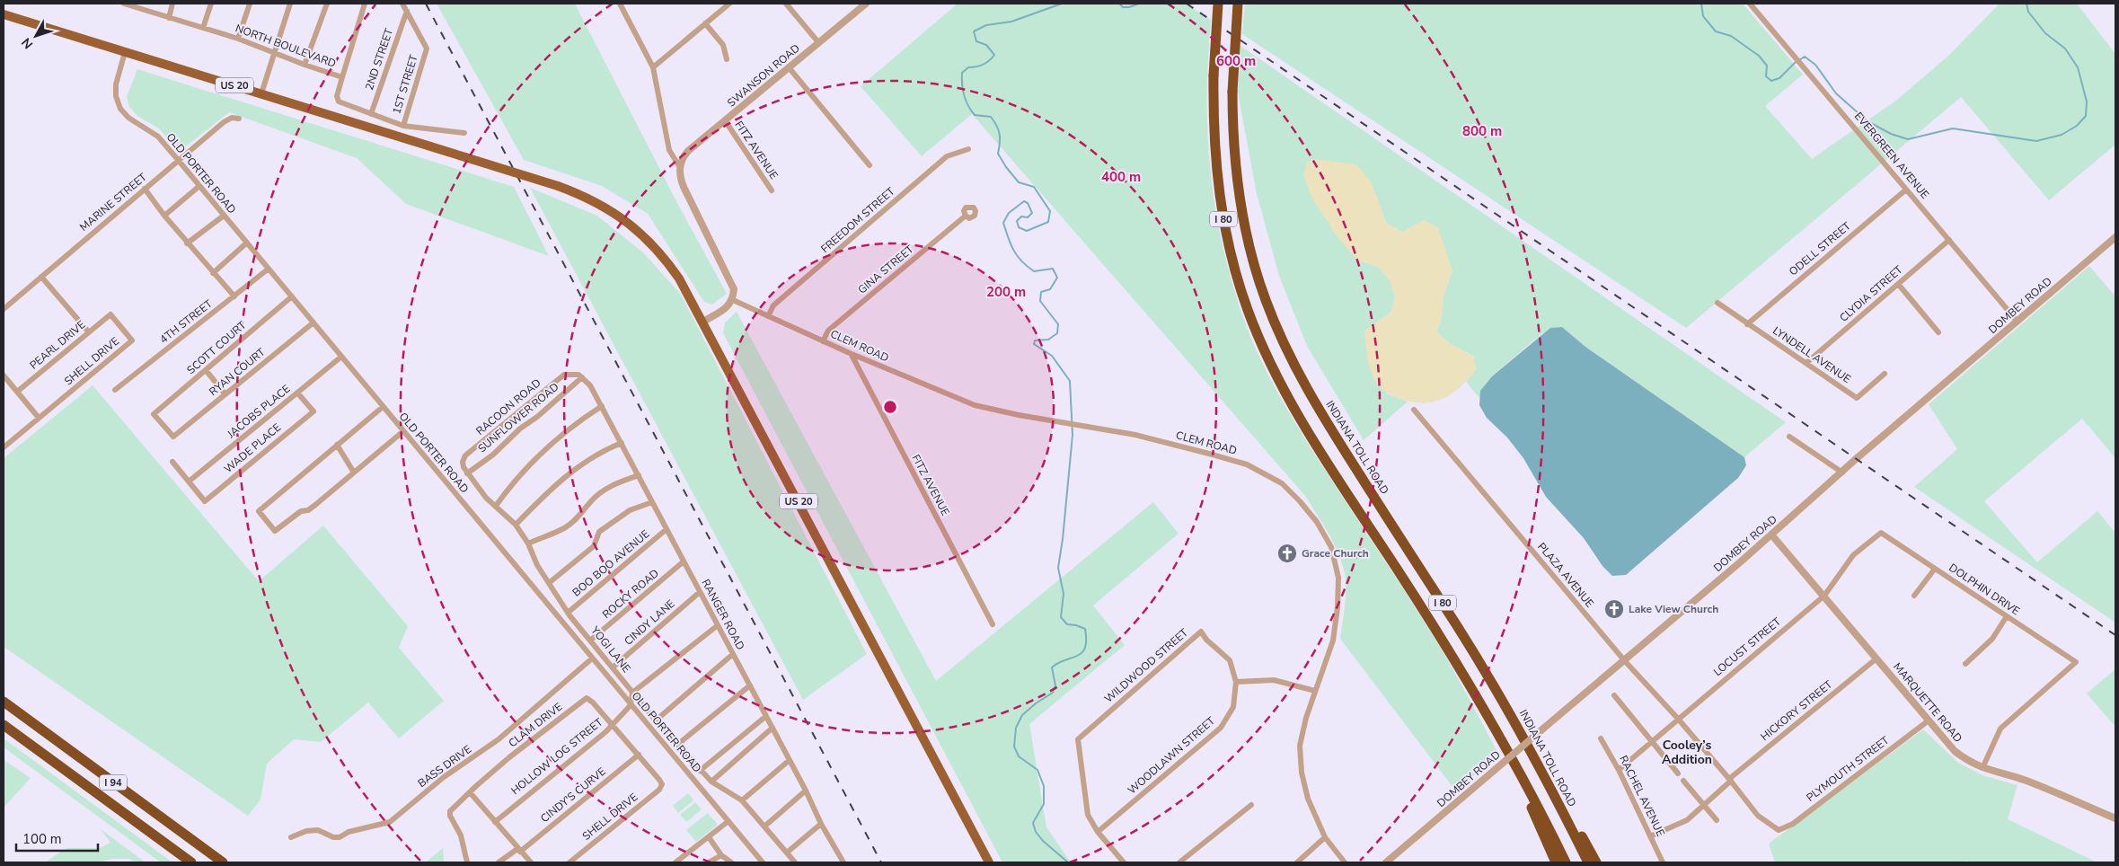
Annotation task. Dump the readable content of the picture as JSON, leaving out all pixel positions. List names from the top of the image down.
{
  "streets": {
    "highway": ["I 80", "INDIANA TOLL ROAD", "I 94"],
    "main road": ["US 20"],
    "street": [
      "NORTH BOULEVARD",
      "2ND STREET",
      "SWANSON ROAD",
      "1ST STREET",
      "FITZ AVENUE",
      "EVERGREEN AVENUE",
      "OLD PORTER ROAD",
      "MARINE STREET",
      "FREEDOM STREET",
      "ODELL STREET",
      "GINA STREET",
      "CLYDIA STREET",
      "DOMBEY ROAD",
      "4TH STREET",
      "PEARL DRIVE",
      "CLEM ROAD",
      "SCOTT COURT",
      "LYNDELL AVENUE",
      "SHELL DRIVE",
      "RYAN COURT",
      "RACOON ROAD",
      "JACOBS PLACE",
      "SUNFLOWER ROAD",
      "WADE PLACE",
      "BOO BOO AVENUE",
      "PLAZA AVENUE",
      "DOLPHIN DRIVE",
      "ROCKY ROAD",
      "RANGER ROAD",
      "CINDY LANE",
      "LOCUST STREET",
      "YOGI LANE",
      "WILDWOOD STREET",
      "MARQUETTE ROAD",
      "HICKORY STREET",
      "CLAM DRIVE",
      "WOODLAWN STREET",
      "HOLLOW LOG STREET",
      "BASS DRIVE",
      "PLYMOUTH STREET",
      "CINDY'S CURVE",
      "RACHEL AVENUE"
    ]
  },
  "crossings": [
    ["NORTH BOULEVARD", "2ND STREET"],
    ["NORTH BOULEVARD", "1ST STREET"],
    ["2ND STREET", "1ST STREET"],
    ["SWANSON ROAD", "FITZ AVENUE"],
    ["US 20", "OLD PORTER ROAD"],
    ["FITZ AVENUE", "CLEM ROAD"],
    ["EVERGREEN AVENUE", "ODELL STREET"],
    ["EVERGREEN AVENUE", "CLYDIA STREET"],
    ["EVERGREEN AVENUE", "DOMBEY ROAD"],
    ["OLD PORTER ROAD", "MARINE STREET"],
    ["OLD PORTER ROAD", "4TH STREET"],
    ["OLD PORTER ROAD", "SCOTT COURT"],
    ["OLD PORTER ROAD", "RYAN COURT"],
    ["OLD PORTER ROAD", "JACOBS PLACE"],
    ["OLD PORTER ROAD", "HOLLOW LOG STREET"],
    ["OLD PORTER ROAD", "BASS DRIVE"],
    ["FREEDOM STREET", "CLEM ROAD"],
    ["ODELL STREET", "LYNDELL AVENUE"],
    ["GINA STREET", "CLEM ROAD"],
    ["CLYDIA STREET", "LYNDELL AVENUE"],
    ["DOMBEY ROAD", "PLAZA AVENUE"],
    ["DOMBEY ROAD", "MARQUETTE ROAD"],
    ["PEARL DRIVE", "SHELL DRIVE"],
    ["SCOTT COURT", "RYAN COURT"],
    ["SHELL DRIVE", "CINDY'S CURVE"],
    ["RACOON ROAD", "SUNFLOWER ROAD"],
    ["RACOON ROAD", "RANGER ROAD"],
    ["RACOON ROAD", "YOGI LANE"],
    ["JACOBS PLACE", "WADE PLACE"],
    ["SUNFLOWER ROAD", "RANGER ROAD"],
    ["SUNFLOWER ROAD", "YOGI LANE"],
    ["BOO BOO AVENUE", "RANGER ROAD"],
    ["BOO BOO AVENUE", "YOGI LANE"],
    ["PLAZA AVENUE", "LOCUST STREET"],
    ["PLAZA AVENUE", "HICKORY STREET"],
    ["PLAZA AVENUE", "PLYMOUTH STREET"],
    ["DOLPHIN DRIVE", "LOCUST STREET"],
    ["DOLPHIN DRIVE", "MARQUETTE ROAD"],
    ["ROCKY ROAD", "RANGER ROAD"],
    ["ROCKY ROAD", "YOGI LANE"],
    ["RANGER ROAD", "CINDY LANE"],
    ["CINDY LANE", "YOGI LANE"],
    ["LOCUST STREET", "MARQUETTE ROAD"],
    ["LOCUST STREET", "RACHEL AVENUE"],
    ["WILDWOOD STREET", "WOODLAWN STREET"],
    ["MARQUETTE ROAD", "HICKORY STREET"],
    ["MARQUETTE ROAD", "PLYMOUTH STREET"],
    ["CLAM DRIVE", "HOLLOW LOG STREET"]
  ],
  "districts": ["Cooley’s Addition"],
  "places": {
    "church": ["Grace Church", "Lake View Church"]
  },
  "scale_bar": "100 m",
  "north": "bottom left",
  "rings": [
    "600 m",
    "800 m",
    "400 m",
    "200 m"
  ]
}
